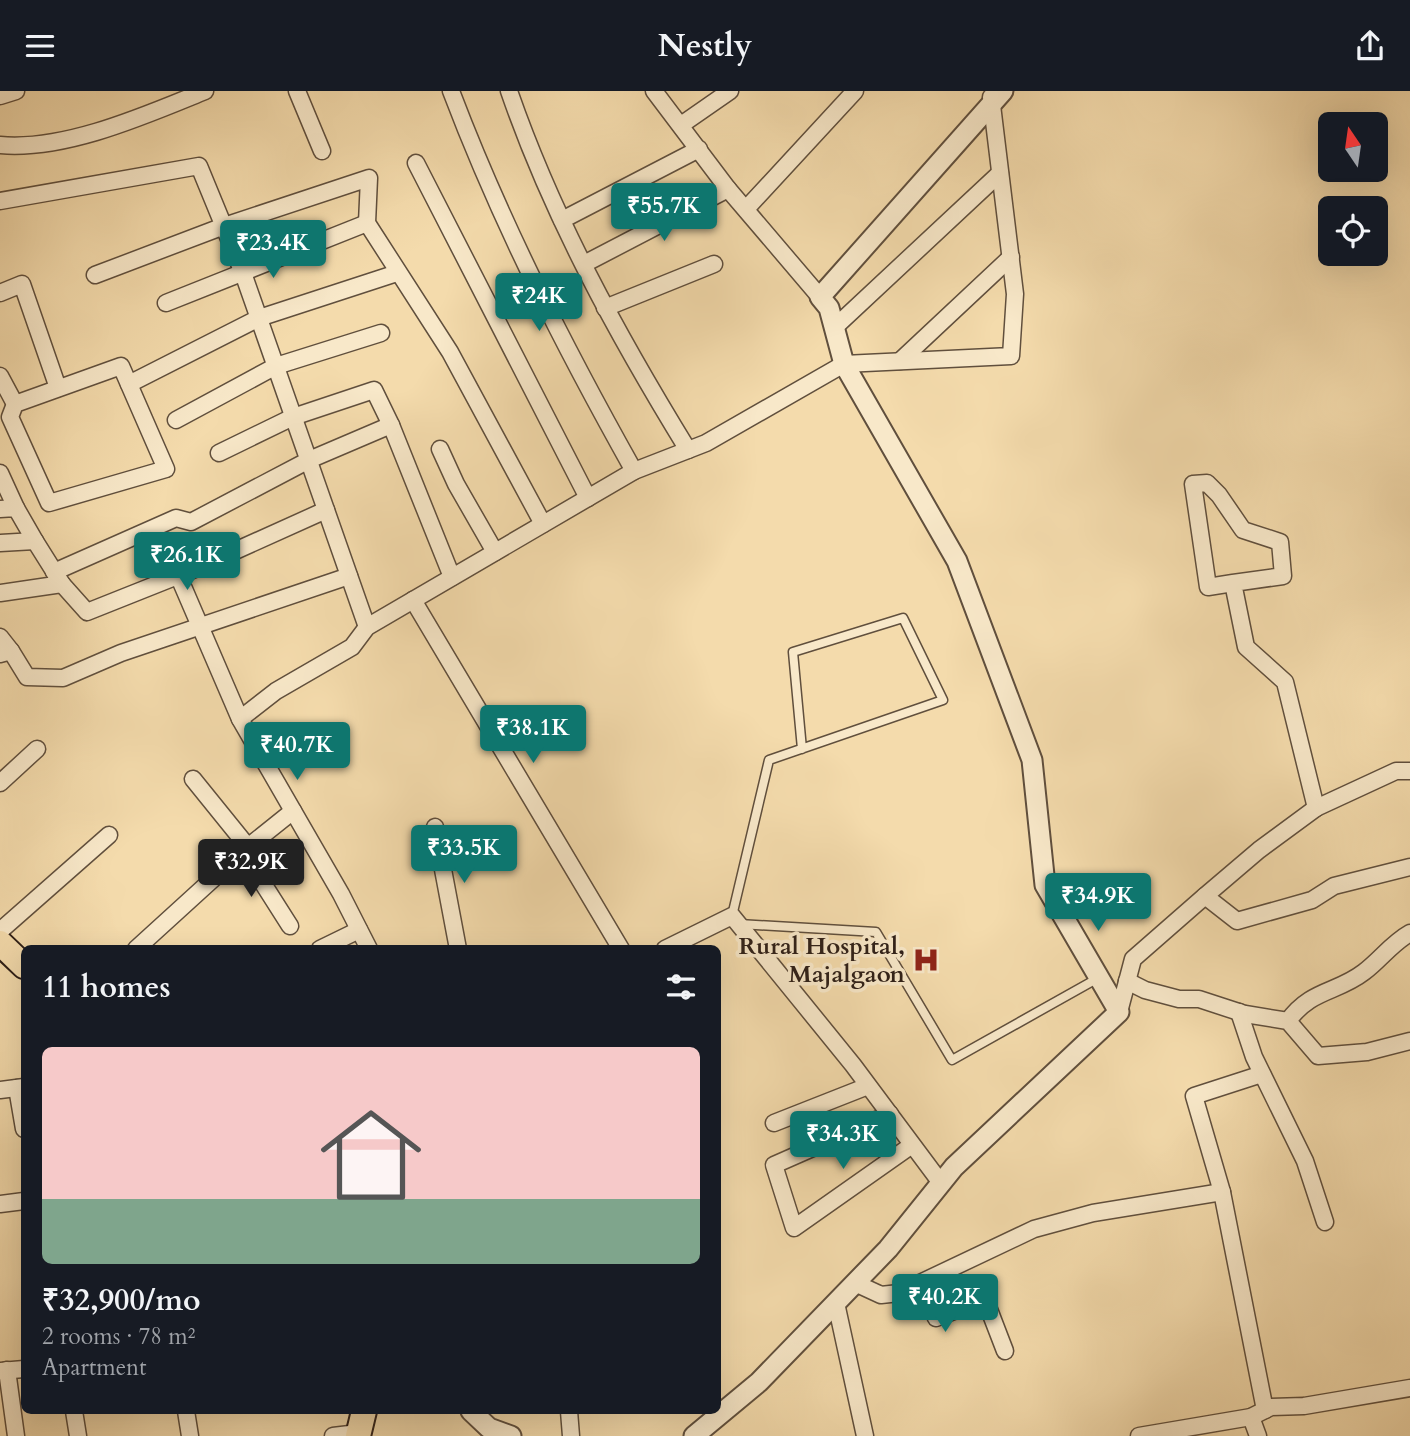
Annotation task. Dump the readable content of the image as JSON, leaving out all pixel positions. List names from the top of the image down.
{
  "places": {
    "hospital": ["Rural Hospital, Majalgaon"]
  },
  "north": "top",
  "page": {
    "header": "Nestly",
    "price": [
      "₹55.7K",
      "₹23.4K",
      "₹24K",
      "₹26.1K",
      "₹38.1K",
      "₹40.7K",
      "₹33.5K",
      "₹32.9K",
      "₹34.9K",
      "₹34.3K",
      "₹40.2K"
    ],
    "heading": "11 homes",
    "list": [
      {
        "name": "₹32,900/mo",
        "note": "2 rooms · 78 m² · Apartment"
      }
    ]
  }
}
